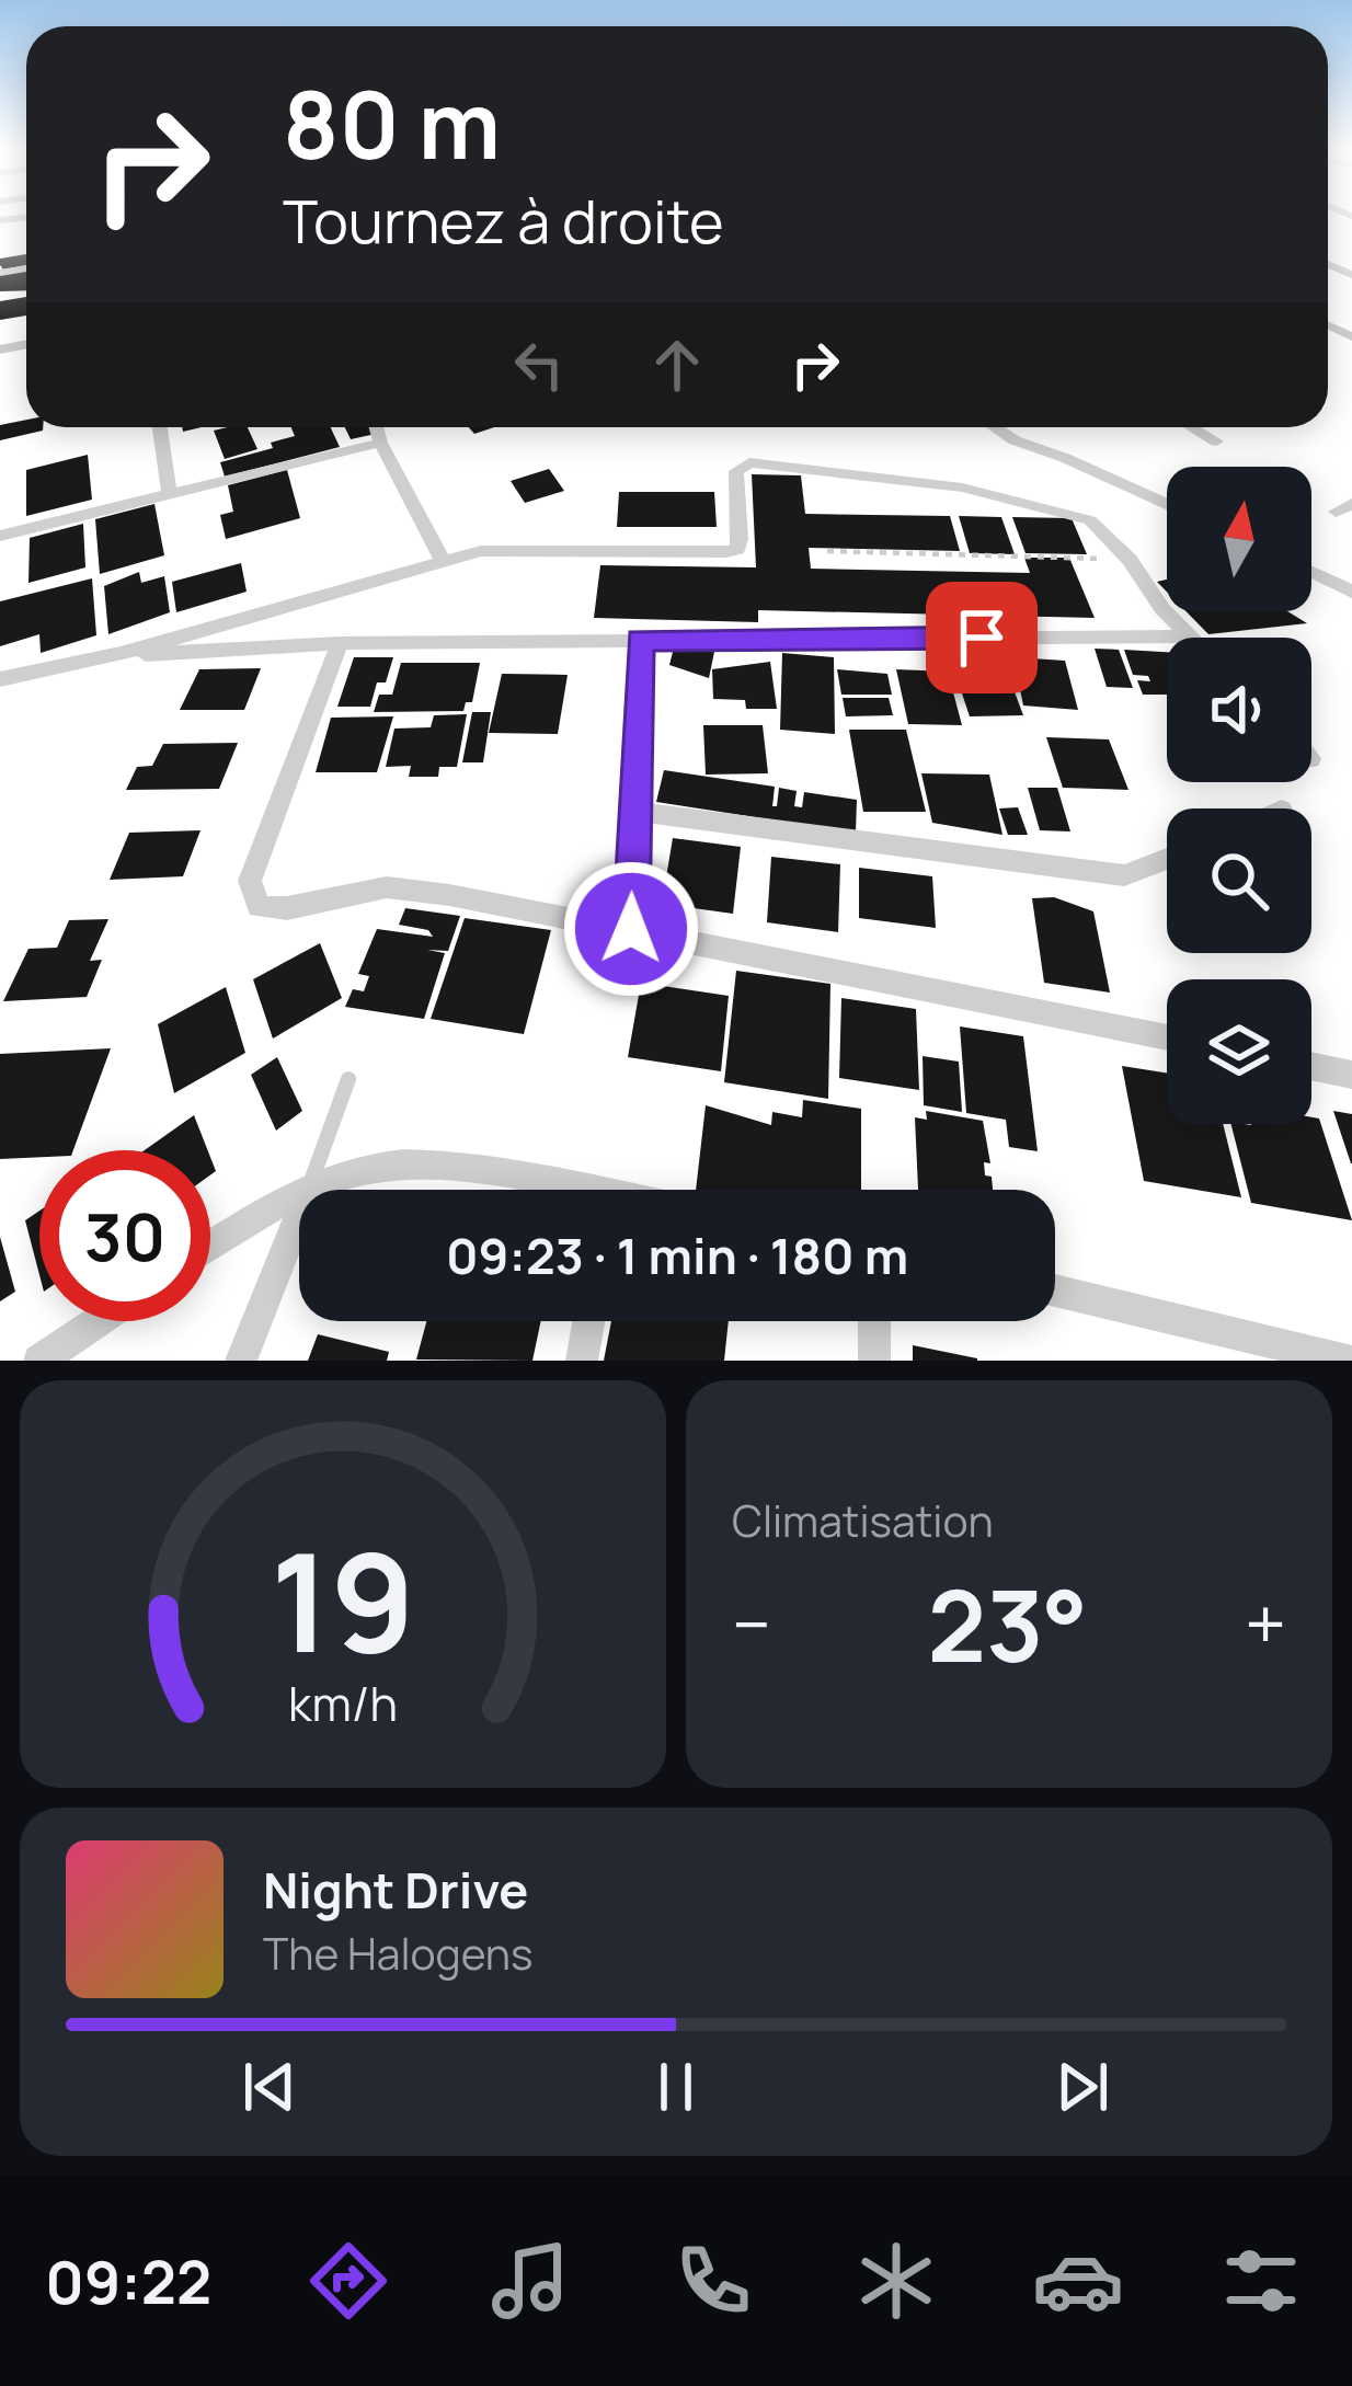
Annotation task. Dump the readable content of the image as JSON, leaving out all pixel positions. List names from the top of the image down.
{
  "north": "top",
  "page": {
    "turn": ["80 m", "Tournez à droite"],
    "limit": "30",
    "trip": "09:23 · 1 min · 180 m",
    "tile": "Climatisation",
    "heat": ["−", "23°", "+"],
    "song": ["Night Drive", "The Halogens"],
    "tabs": "09:22",
    "gauge": ["19", "km/h"]
  }
}
